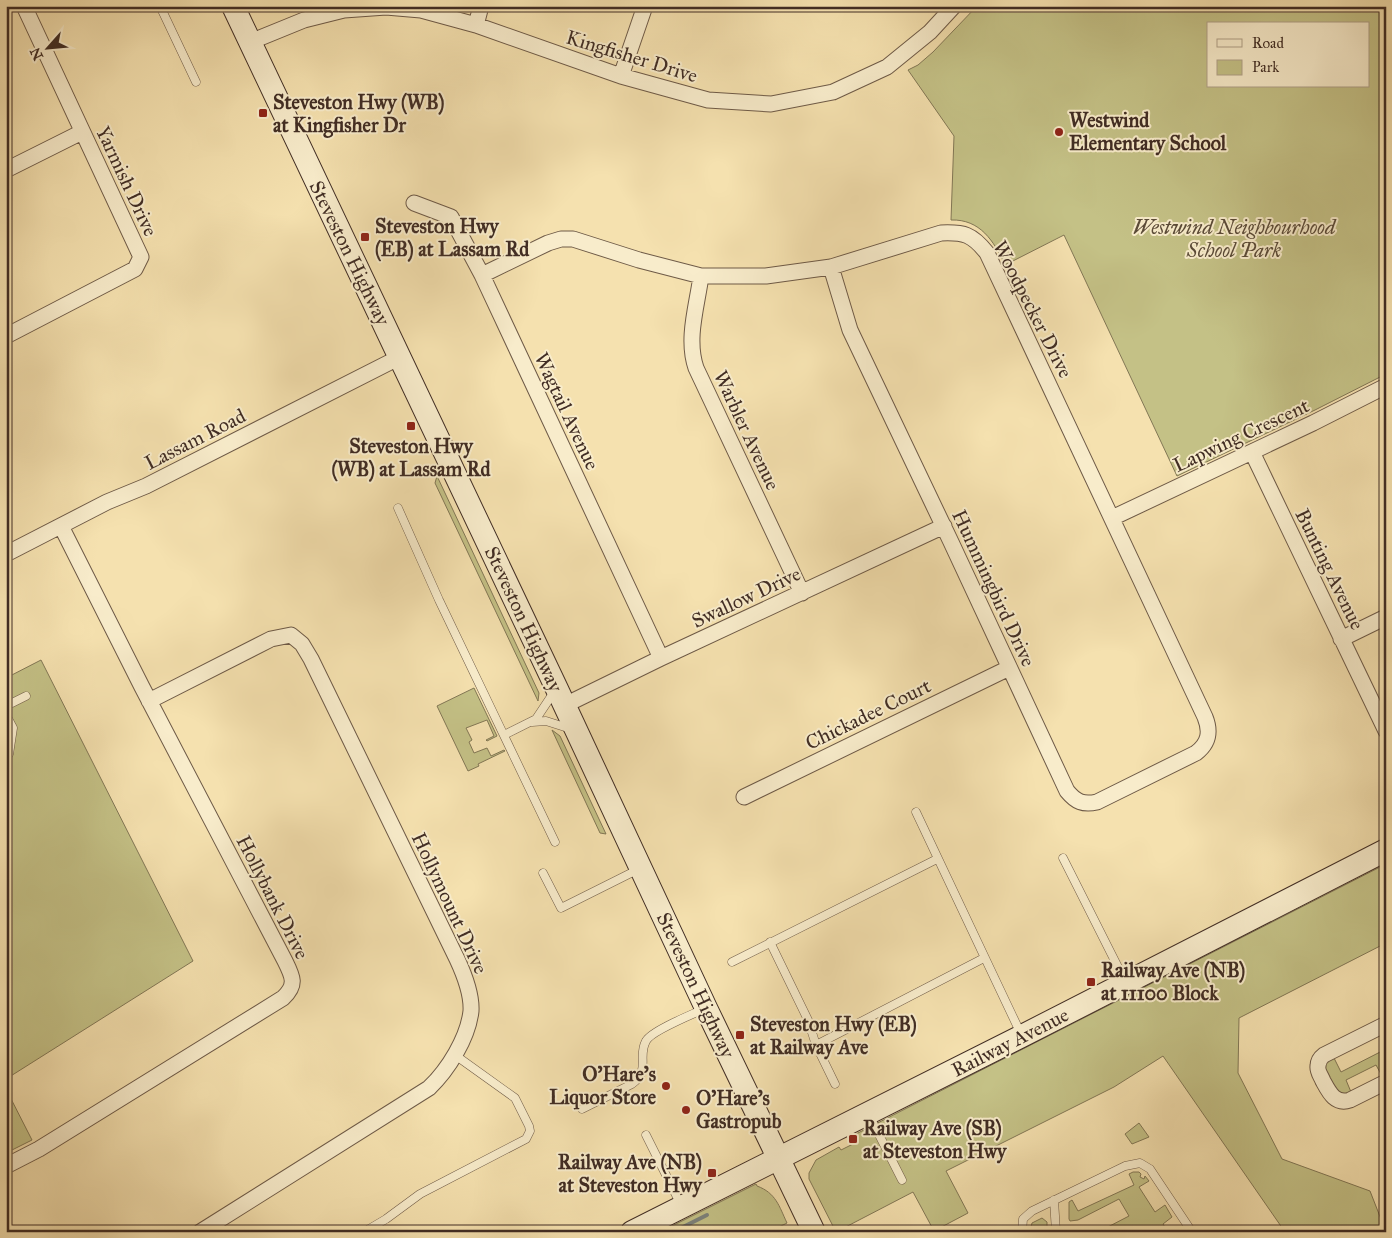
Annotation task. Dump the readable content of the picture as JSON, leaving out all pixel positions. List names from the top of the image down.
{
  "streets": {
    "main road": ["Steveston Highway", "Railway Avenue"],
    "street": [
      "Kingfisher Drive",
      "Yarmish Drive",
      "Woodpecker Drive",
      "Wagtail Avenue",
      "Warbler Avenue",
      "Lapwing Crescent",
      "Lassam Road",
      "Bunting Avenue",
      "Hummingbird Drive",
      "Swallow Drive",
      "Chickadee Court",
      "Hollybank Drive",
      "Hollymount Drive"
    ]
  },
  "crossings": [
    ["Kingfisher Drive", "Steveston Highway"],
    ["Steveston Highway", "Lassam Road"],
    ["Steveston Highway", "Swallow Drive"],
    ["Steveston Highway", "Railway Avenue"],
    ["Woodpecker Drive", "Wagtail Avenue"],
    ["Woodpecker Drive", "Warbler Avenue"],
    ["Woodpecker Drive", "Lapwing Crescent"],
    ["Woodpecker Drive", "Hummingbird Drive"],
    ["Wagtail Avenue", "Swallow Drive"],
    ["Warbler Avenue", "Swallow Drive"],
    ["Lapwing Crescent", "Bunting Avenue"],
    ["Lassam Road", "Hollybank Drive"],
    ["Hummingbird Drive", "Swallow Drive"],
    ["Hummingbird Drive", "Chickadee Court"],
    ["Hollybank Drive", "Hollymount Drive"]
  ],
  "parks": ["Westwind Neighbourhood School Park"],
  "places": {
    "transit": [
      "Steveston Hwy (WB) at Kingfisher Dr",
      "Steveston Hwy (EB) at Lassam Rd",
      "Steveston Hwy (WB) at Lassam Rd",
      "Railway Ave (NB) at 11100 Block",
      "Steveston Hwy (EB) at Railway Ave",
      "Railway Ave (SB) at Steveston Hwy",
      "Railway Ave (NB) at Steveston Hwy"
    ],
    "other": ["Westwind Elementary School", "O'Hare's Liquor Store", "O'Hare's Gastropub"]
  },
  "legend": ["Road", "Park"],
  "north": "bottom left"
}
